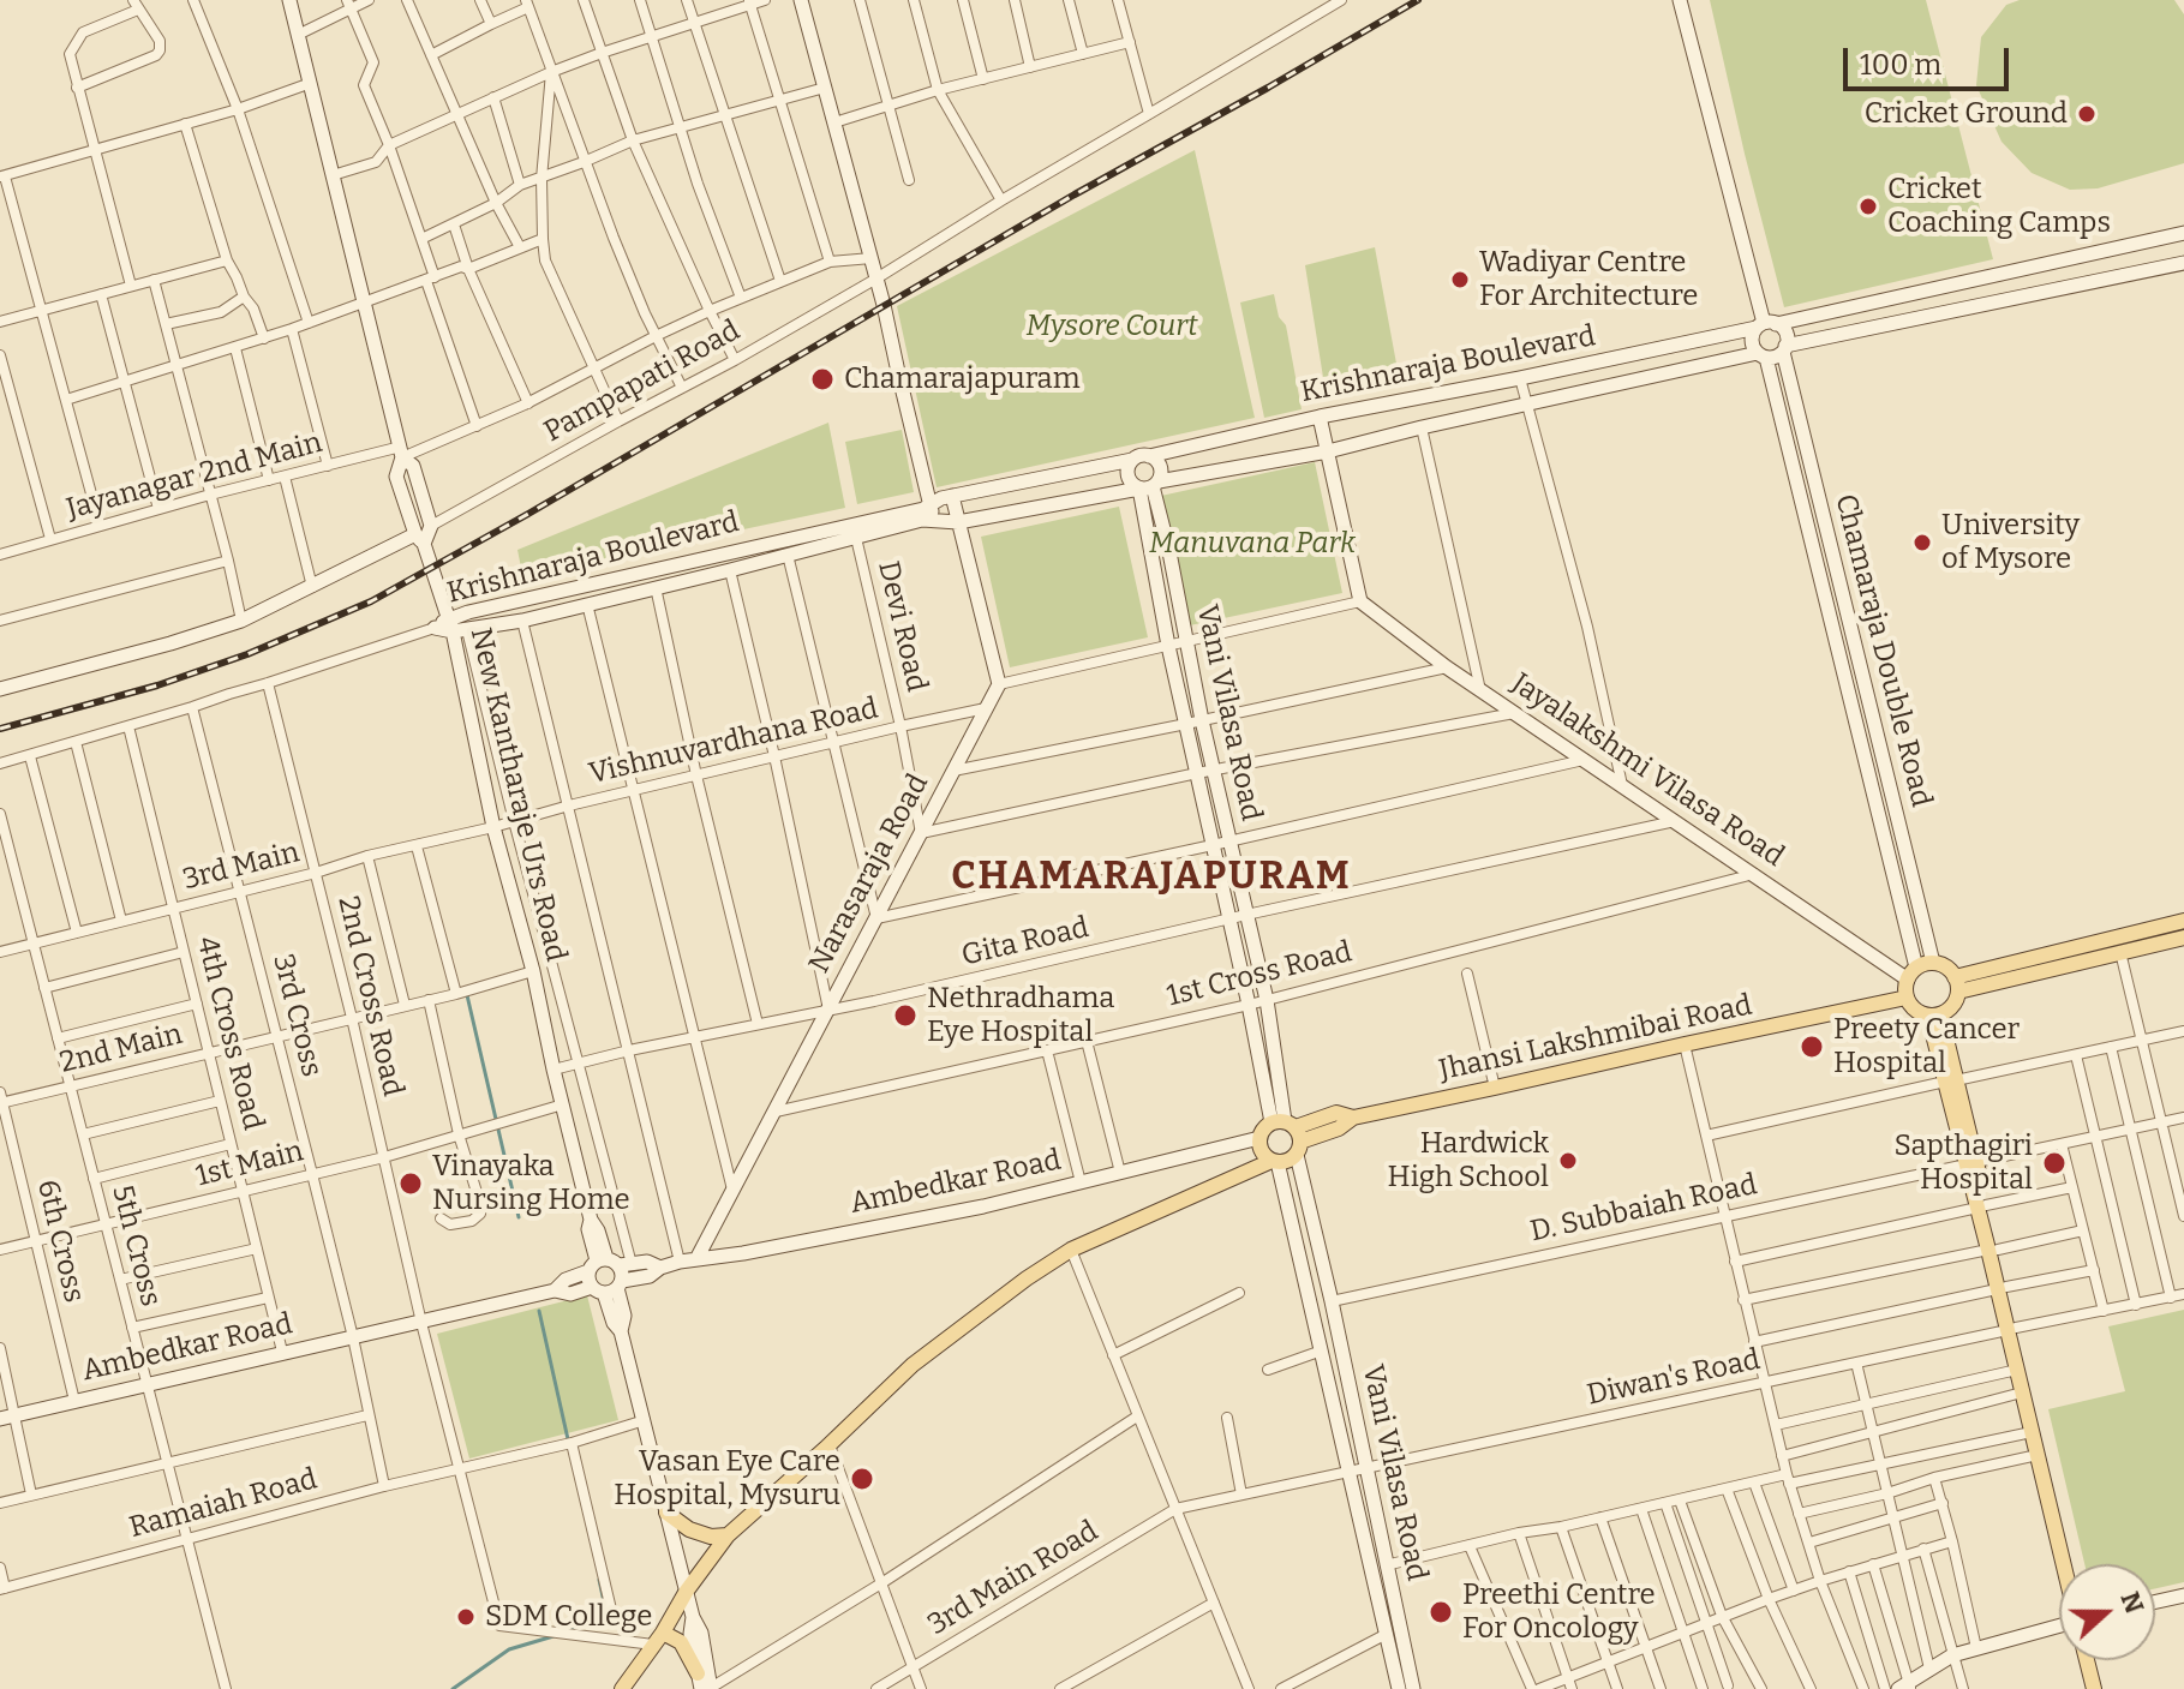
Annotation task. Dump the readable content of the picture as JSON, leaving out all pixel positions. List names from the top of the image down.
{
  "streets": {
    "main road": [
      "Krishnaraja Boulevard",
      "Chamaraja Double Road",
      "Vani Vilasa Road",
      "Jayalakshmi Vilasa Road",
      "New Kantharaje Urs Road",
      "Narasaraja Road",
      "Jhansi Lakshmibai Road",
      "Ambedkar Road"
    ],
    "street": [
      "Pampapati Road",
      "Jayanagar 2nd Main",
      "Devi Road",
      "Vishnuvardhana Road",
      "3rd Main",
      "Gita Road",
      "1st Cross Road",
      "2nd Cross Road",
      "3rd Cross",
      "4th Cross Road",
      "2nd Main",
      "1st Main",
      "D. Subbaiah Road",
      "6th Cross",
      "5th Cross",
      "Diwan's Road",
      "Ramaiah Road",
      "3rd Main Road"
    ]
  },
  "crossings": [
    ["Krishnaraja Boulevard", "Devi Road"],
    ["Krishnaraja Boulevard", "Chamaraja Double Road"],
    ["Krishnaraja Boulevard", "Vani Vilasa Road"],
    ["Krishnaraja Boulevard", "New Kantharaje Urs Road"],
    ["Jayanagar 2nd Main", "New Kantharaje Urs Road"],
    ["Devi Road", "Vishnuvardhana Road"],
    ["Devi Road", "Narasaraja Road"],
    ["Chamaraja Double Road", "Jayalakshmi Vilasa Road"],
    ["Chamaraja Double Road", "Jhansi Lakshmibai Road"],
    ["Vani Vilasa Road", "Gita Road"],
    ["Vani Vilasa Road", "1st Cross Road"],
    ["Vani Vilasa Road", "Jhansi Lakshmibai Road"],
    ["Vani Vilasa Road", "D. Subbaiah Road"],
    ["Vani Vilasa Road", "Diwan's Road"],
    ["Vishnuvardhana Road", "New Kantharaje Urs Road"],
    ["Vishnuvardhana Road", "3rd Main"],
    ["Vishnuvardhana Road", "Narasaraja Road"],
    ["Jayalakshmi Vilasa Road", "Gita Road"],
    ["Jayalakshmi Vilasa Road", "1st Cross Road"],
    ["Jayalakshmi Vilasa Road", "Jhansi Lakshmibai Road"],
    ["New Kantharaje Urs Road", "3rd Main"],
    ["New Kantharaje Urs Road", "Gita Road"],
    ["New Kantharaje Urs Road", "2nd Main"],
    ["New Kantharaje Urs Road", "1st Main"],
    ["New Kantharaje Urs Road", "Ambedkar Road"],
    ["New Kantharaje Urs Road", "Ramaiah Road"],
    ["3rd Main", "2nd Cross Road"],
    ["3rd Main", "3rd Cross"],
    ["3rd Main", "4th Cross Road"],
    ["3rd Main", "5th Cross"],
    ["Narasaraja Road", "Gita Road"],
    ["Narasaraja Road", "1st Cross Road"],
    ["Narasaraja Road", "Ambedkar Road"],
    ["2nd Cross Road", "2nd Main"],
    ["2nd Cross Road", "1st Main"],
    ["2nd Cross Road", "Ambedkar Road"],
    ["2nd Cross Road", "Ramaiah Road"],
    ["3rd Cross", "2nd Main"],
    ["3rd Cross", "1st Main"],
    ["3rd Cross", "Ambedkar Road"],
    ["3rd Cross", "Ramaiah Road"],
    ["4th Cross Road", "2nd Main"],
    ["4th Cross Road", "1st Main"],
    ["4th Cross Road", "Ambedkar Road"],
    ["2nd Main", "6th Cross"],
    ["2nd Main", "5th Cross"],
    ["1st Main", "6th Cross"],
    ["1st Main", "5th Cross"],
    ["Ambedkar Road", "6th Cross"],
    ["Ambedkar Road", "5th Cross"],
    ["5th Cross", "Ramaiah Road"],
    ["Diwan's Road", "3rd Main Road"]
  ],
  "districts": ["CHAMARAJAPURAM"],
  "parks": ["Mysore Court", "Manuvana Park"],
  "places": [
    "Cricket Ground",
    "Cricket Coaching Camps",
    "Wadiyar Centre For Architecture",
    "Chamarajapuram",
    "University of Mysore",
    "Nethradhama Eye Hospital",
    "Preety Cancer Hospital",
    "Hardwick High School",
    "Sapthagiri Hospital",
    "Vinayaka Nursing Home",
    "Vasan Eye Care Hospital, Mysuru",
    "Preethi Centre For Oncology",
    "SDM College"
  ],
  "scale_bar": "100 m",
  "north": "right"
}
